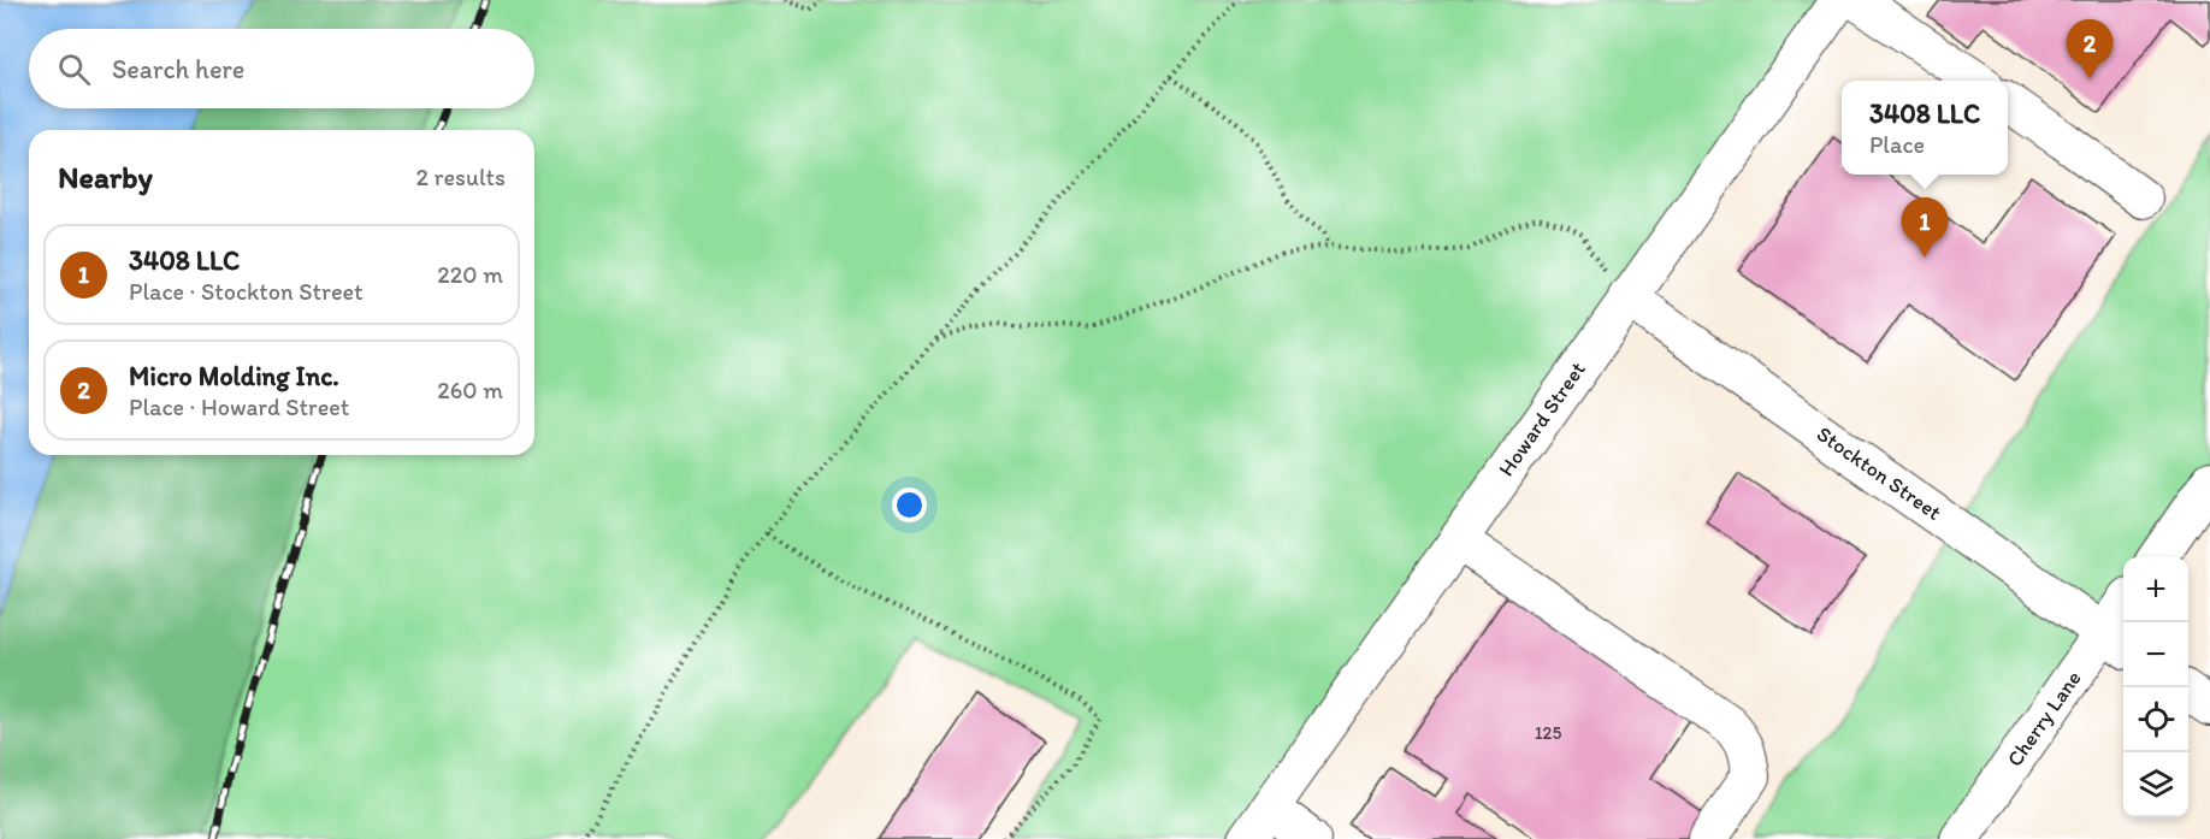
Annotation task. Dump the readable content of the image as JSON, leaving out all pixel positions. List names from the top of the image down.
{
  "streets": {
    "street": ["Howard Street", "Stockton Street", "Cherry Lane"]
  },
  "crossings": [
    ["Howard Street", "Stockton Street"],
    ["Stockton Street", "Cherry Lane"]
  ],
  "house_numbers": ["125"],
  "page": {
    "pins": ["2", "1"],
    "search": "Search here",
    "popup": ["3408 LLC", "Place"],
    "heading": ["Nearby", "2 results"],
    "list": [
      {
        "mark": "1",
        "name": "3408 LLC",
        "note": "Place · Stockton Street",
        "value": "220 m"
      },
      {
        "mark": "2",
        "name": "Micro Molding Inc.",
        "note": "Place · Howard Street",
        "value": "260 m"
      }
    ],
    "map_buttons": ["+", "−"]
  }
}
